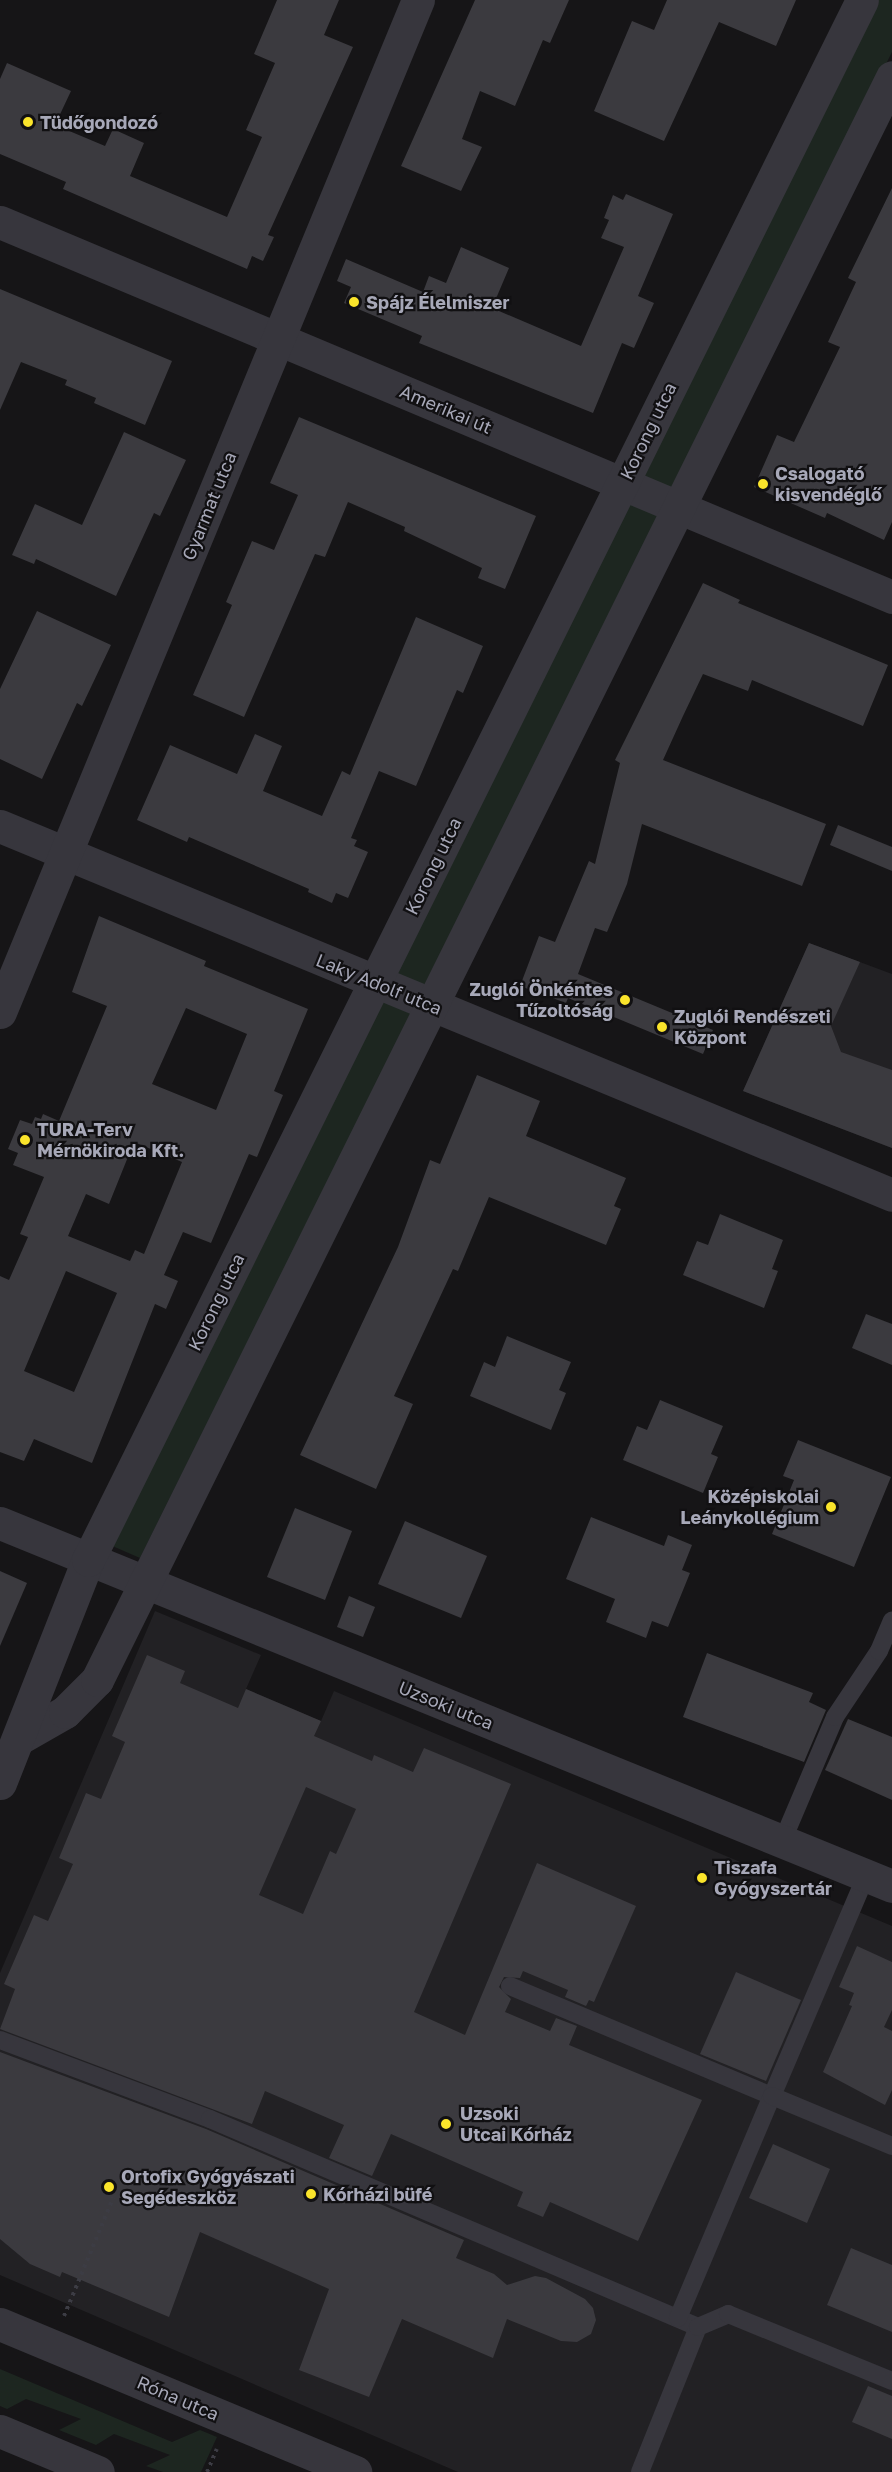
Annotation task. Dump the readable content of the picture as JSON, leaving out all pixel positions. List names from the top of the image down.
{
  "streets": {
    "street": [
      "Amerikai út",
      "Korong utca",
      "Gyarmat utca",
      "Laky Adolf utca",
      "Uzsoki utca",
      "Róna utca"
    ]
  },
  "crossings": [
    ["Amerikai út", "Korong utca"],
    ["Amerikai út", "Gyarmat utca"],
    ["Korong utca", "Laky Adolf utca"],
    ["Korong utca", "Uzsoki utca"],
    ["Gyarmat utca", "Laky Adolf utca"]
  ],
  "places": [
    "Tüdőgondozó",
    "Spájz Élelmiszer",
    "Csalogató kisvendéglő",
    "Zuglói Önkéntes Tűzoltóság",
    "Zuglói Rendészeti Központ",
    "TURA-Terv Mérnökiroda Kft.",
    "Középiskolai Leánykollégium",
    "Tiszafa Gyógyszertár",
    "Uzsoki Utcai Kórház",
    "Ortofix Gyógyászati Segédeszköz",
    "Kórházi büfé"
  ]
}
